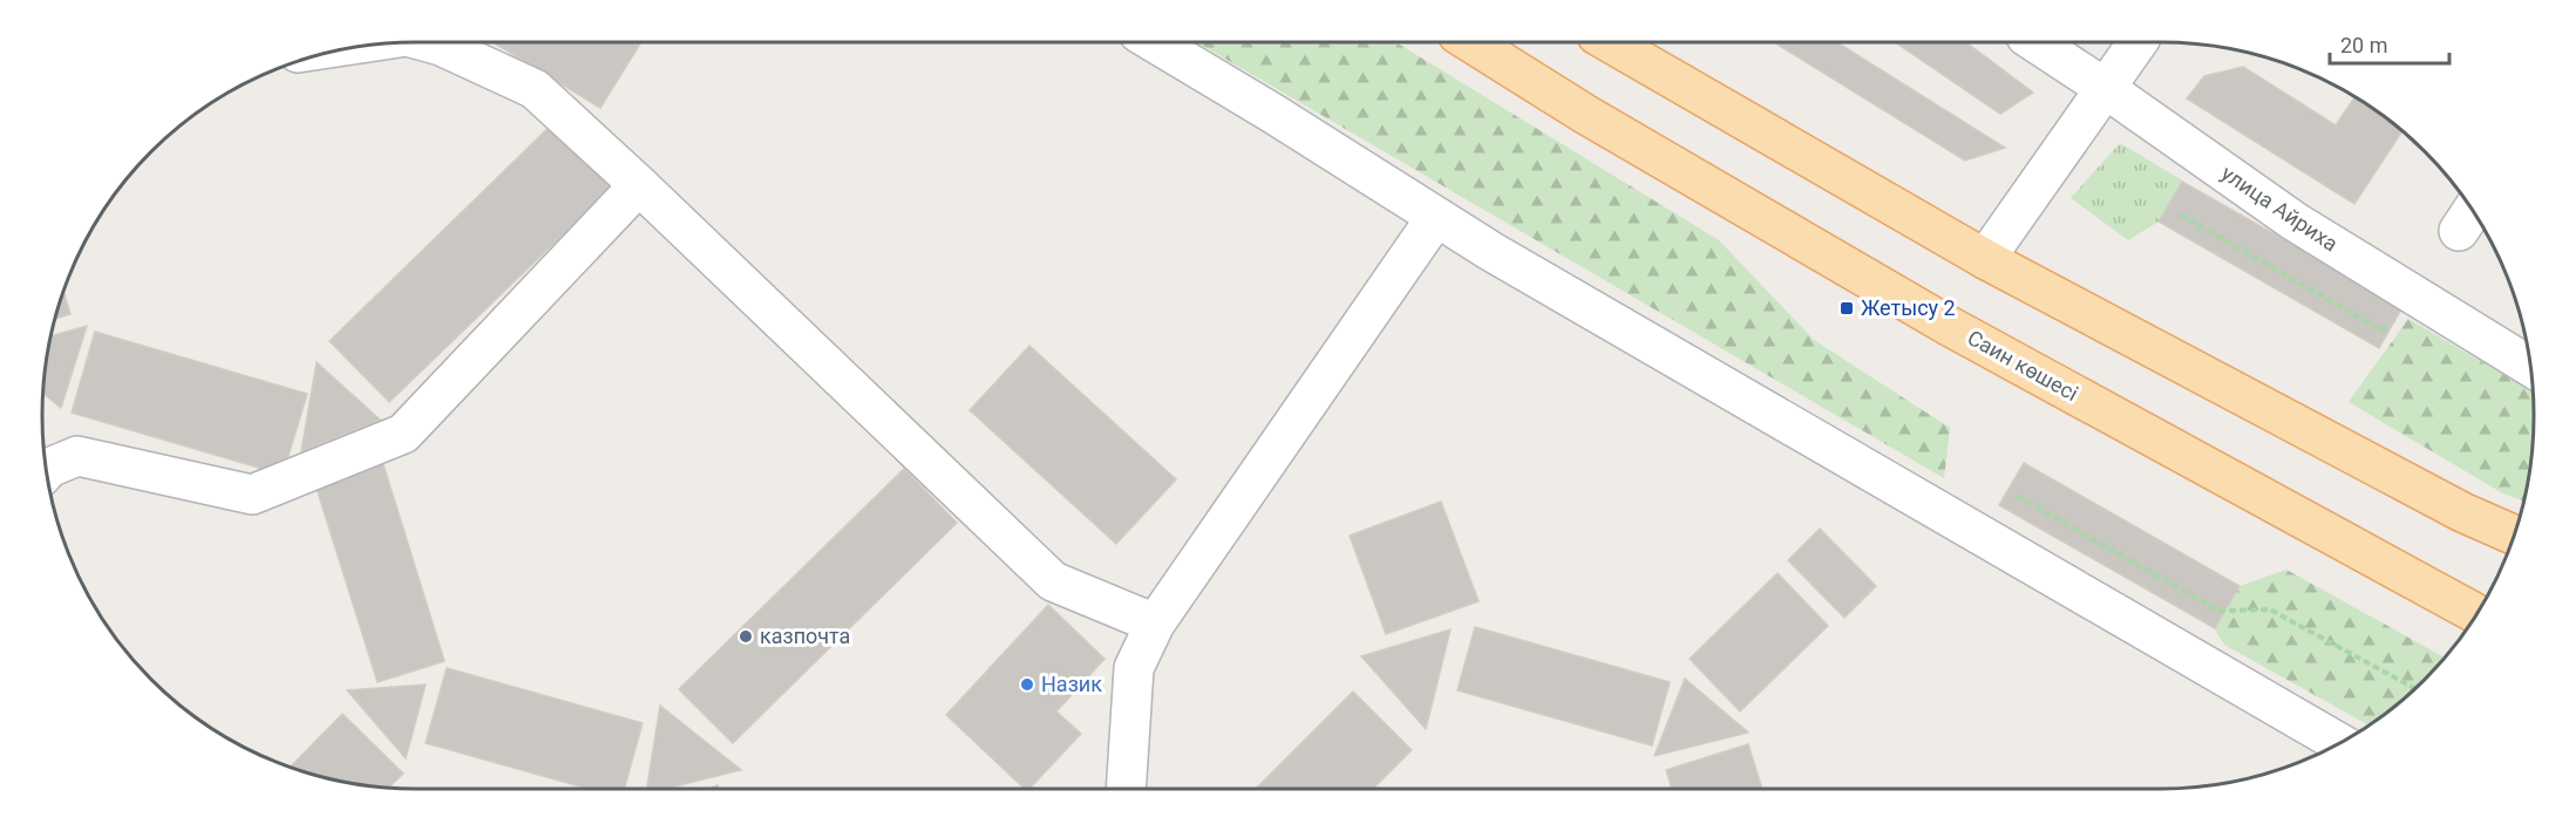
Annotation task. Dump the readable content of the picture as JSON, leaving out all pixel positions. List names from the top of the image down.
{
  "streets": {
    "main road": ["Саин көшесі"],
    "street": ["улица Айриха"]
  },
  "places": {
    "transit": ["Жетысу 2"],
    "other": ["казпочта", "Назик"]
  },
  "scale_bar": "20 m"
}
